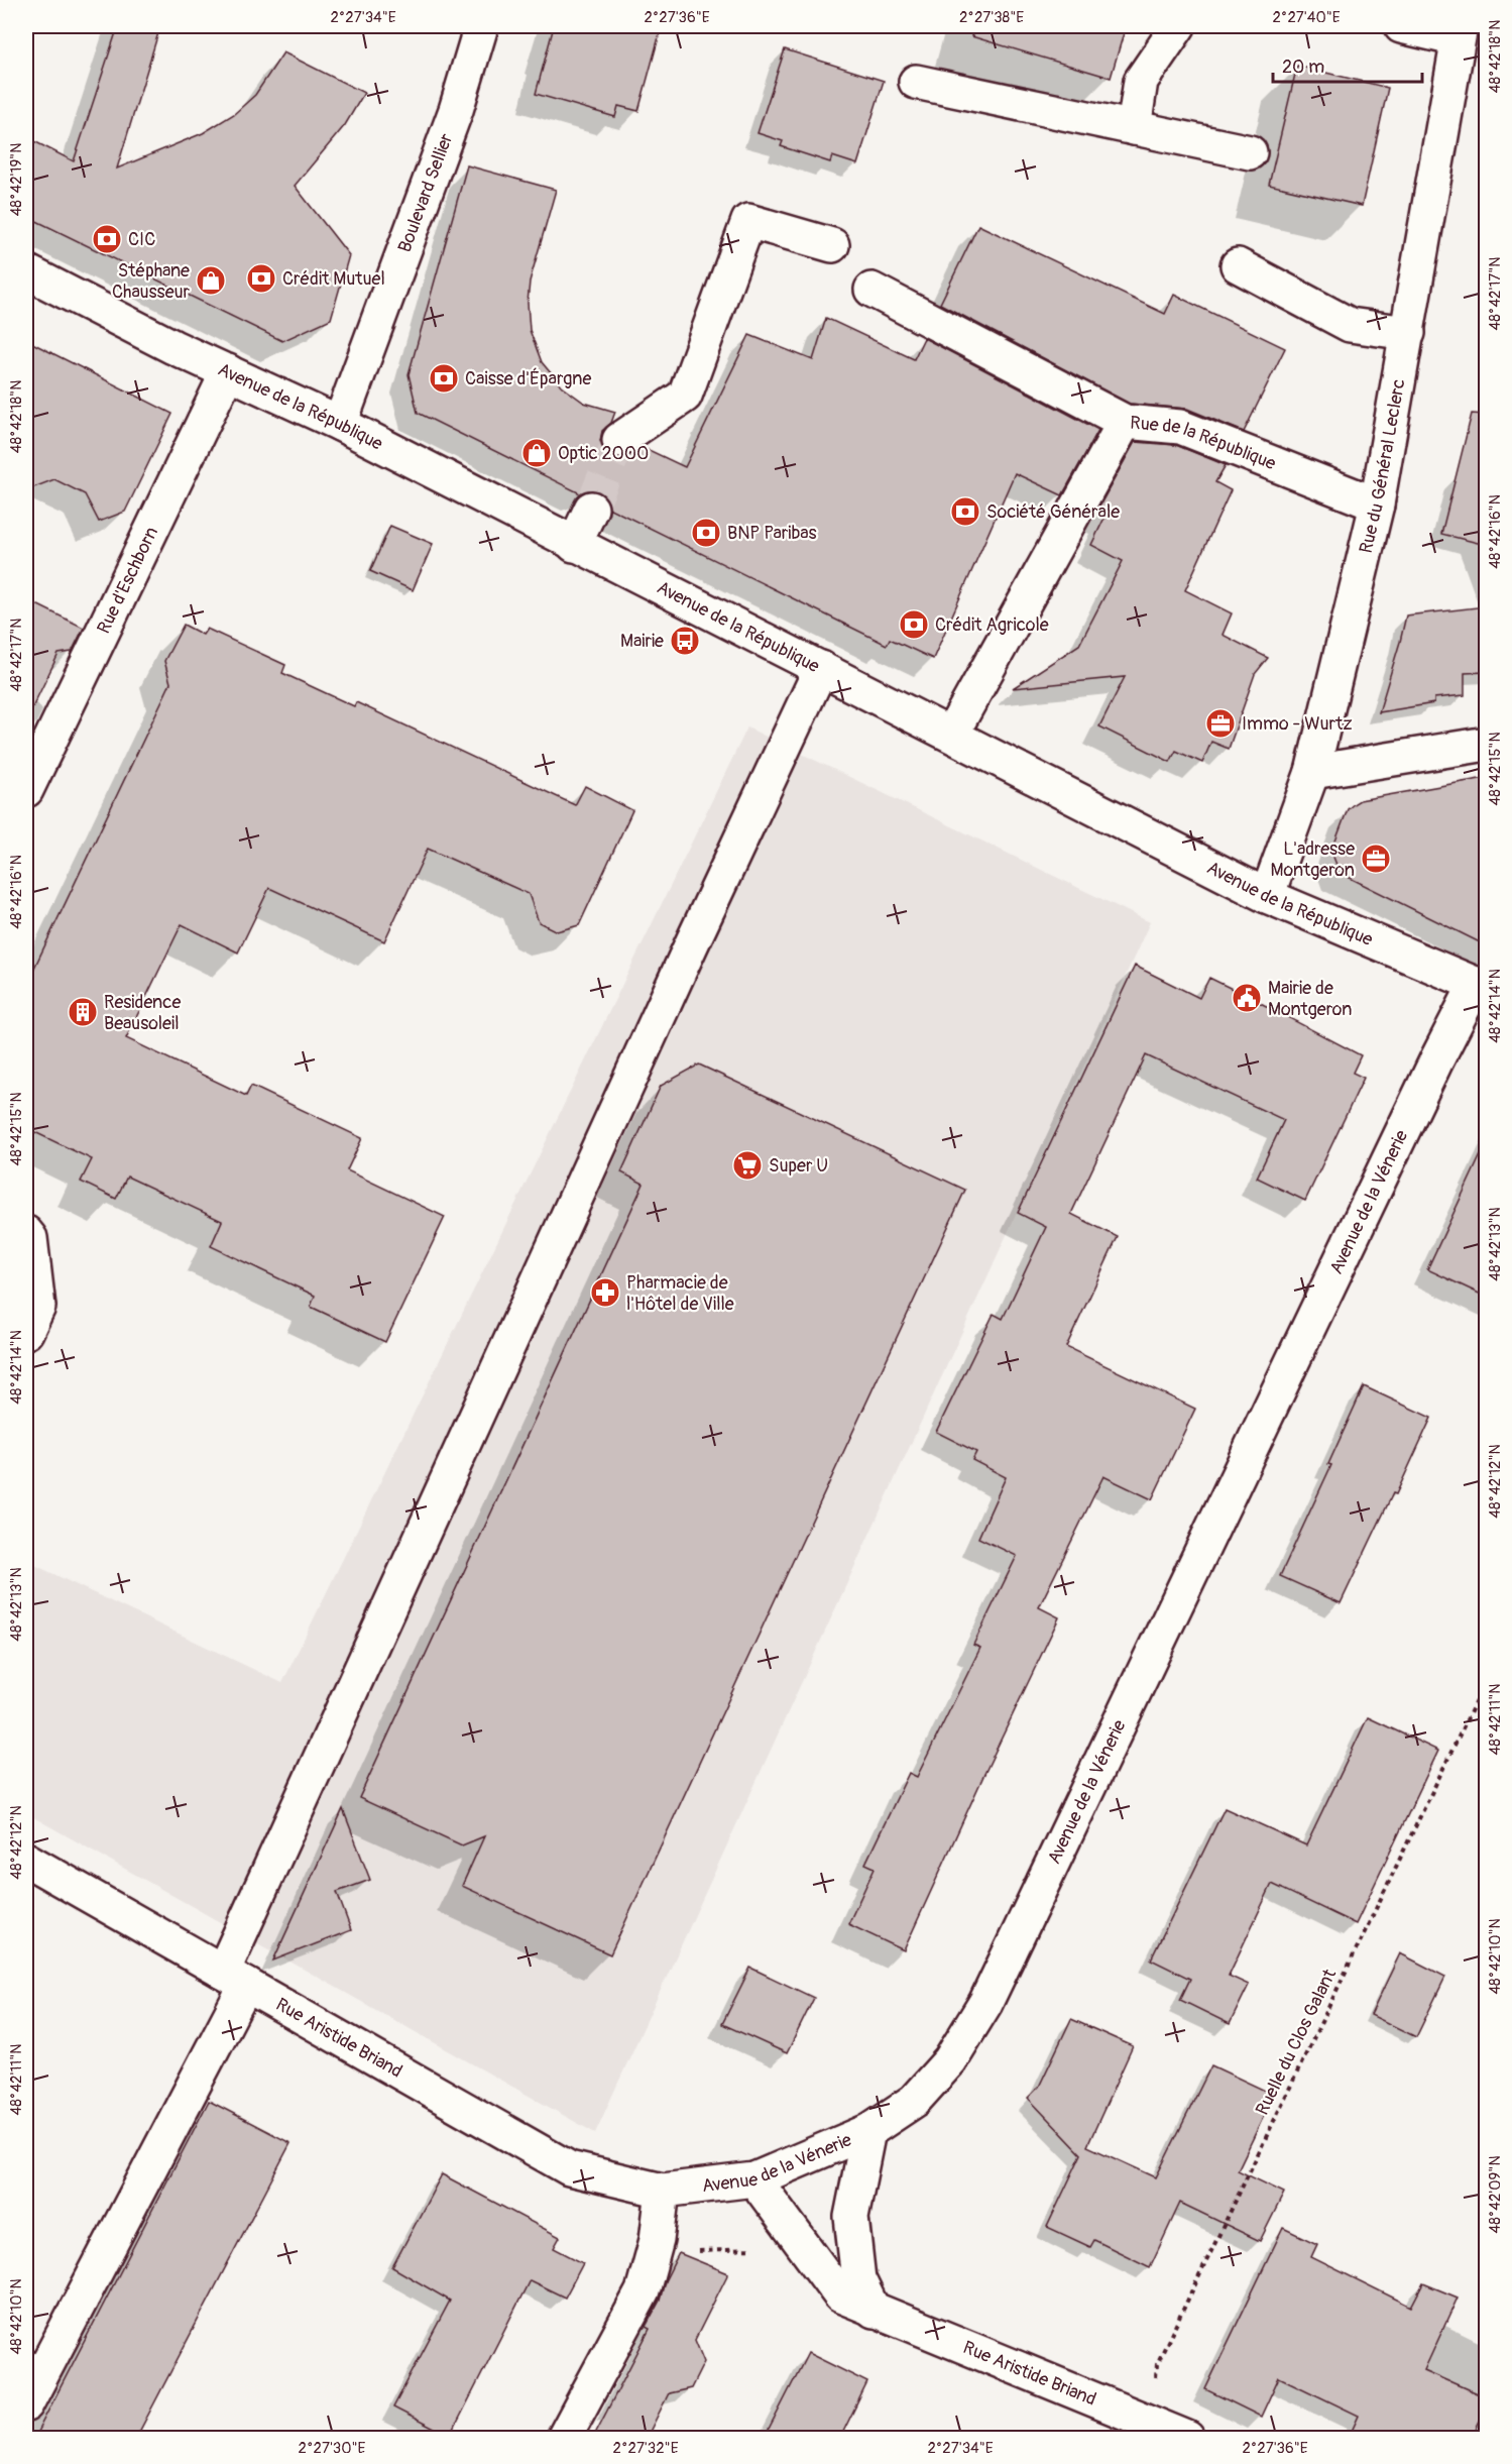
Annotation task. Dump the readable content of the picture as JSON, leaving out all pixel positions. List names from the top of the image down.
{
  "streets": {
    "street": [
      "Boulevard Sellier",
      "Avenue de la République",
      "Rue de la République",
      "Rue du Général Leclerc",
      "Rue d'Eschborn",
      "Avenue de la Vénerie",
      "Rue Aristide Briand"
    ],
    "path": ["Ruelle du Clos Galant"]
  },
  "crossings": [
    ["Boulevard Sellier", "Avenue de la République"],
    ["Avenue de la République", "Rue du Général Leclerc"],
    ["Avenue de la République", "Rue d'Eschborn"],
    ["Avenue de la République", "Avenue de la Vénerie"],
    ["Rue de la République", "Rue du Général Leclerc"],
    ["Avenue de la Vénerie", "Rue Aristide Briand"],
    ["Rue Aristide Briand", "Ruelle du Clos Galant"]
  ],
  "places": {
    "bank": [
      "CIC",
      "Crédit Mutuel",
      "Caisse d'Épargne",
      "Société Générale",
      "BNP Paribas",
      "Crédit Agricole"
    ],
    "shop": ["Stéphane Chausseur", "Optic 2000"],
    "bus stop": ["Mairie"],
    "office": ["Immo - Wurtz", "L'adresse Montgeron"],
    "public building": ["Mairie de Montgeron"],
    "building": ["Residence Beausoleil"],
    "supermarket": ["Super U"],
    "pharmacy": ["Pharmacie de l'Hôtel de Ville"]
  },
  "scale_bar": "20 m",
  "coordinates": [
    "2°27'34\"E",
    "2°27'36\"E",
    "2°27'38\"E",
    "2°27'40\"E",
    "48°42'18\"N",
    "48°42'19\"N",
    "48°42'17\"N",
    "48°42'16\"N",
    "48°42'15\"N",
    "48°42'14\"N",
    "48°42'13\"N",
    "48°42'12\"N",
    "48°42'11\"N",
    "48°42'10\"N",
    "48°42'09\"N",
    "2°27'30\"E",
    "2°27'32\"E"
  ]
}
